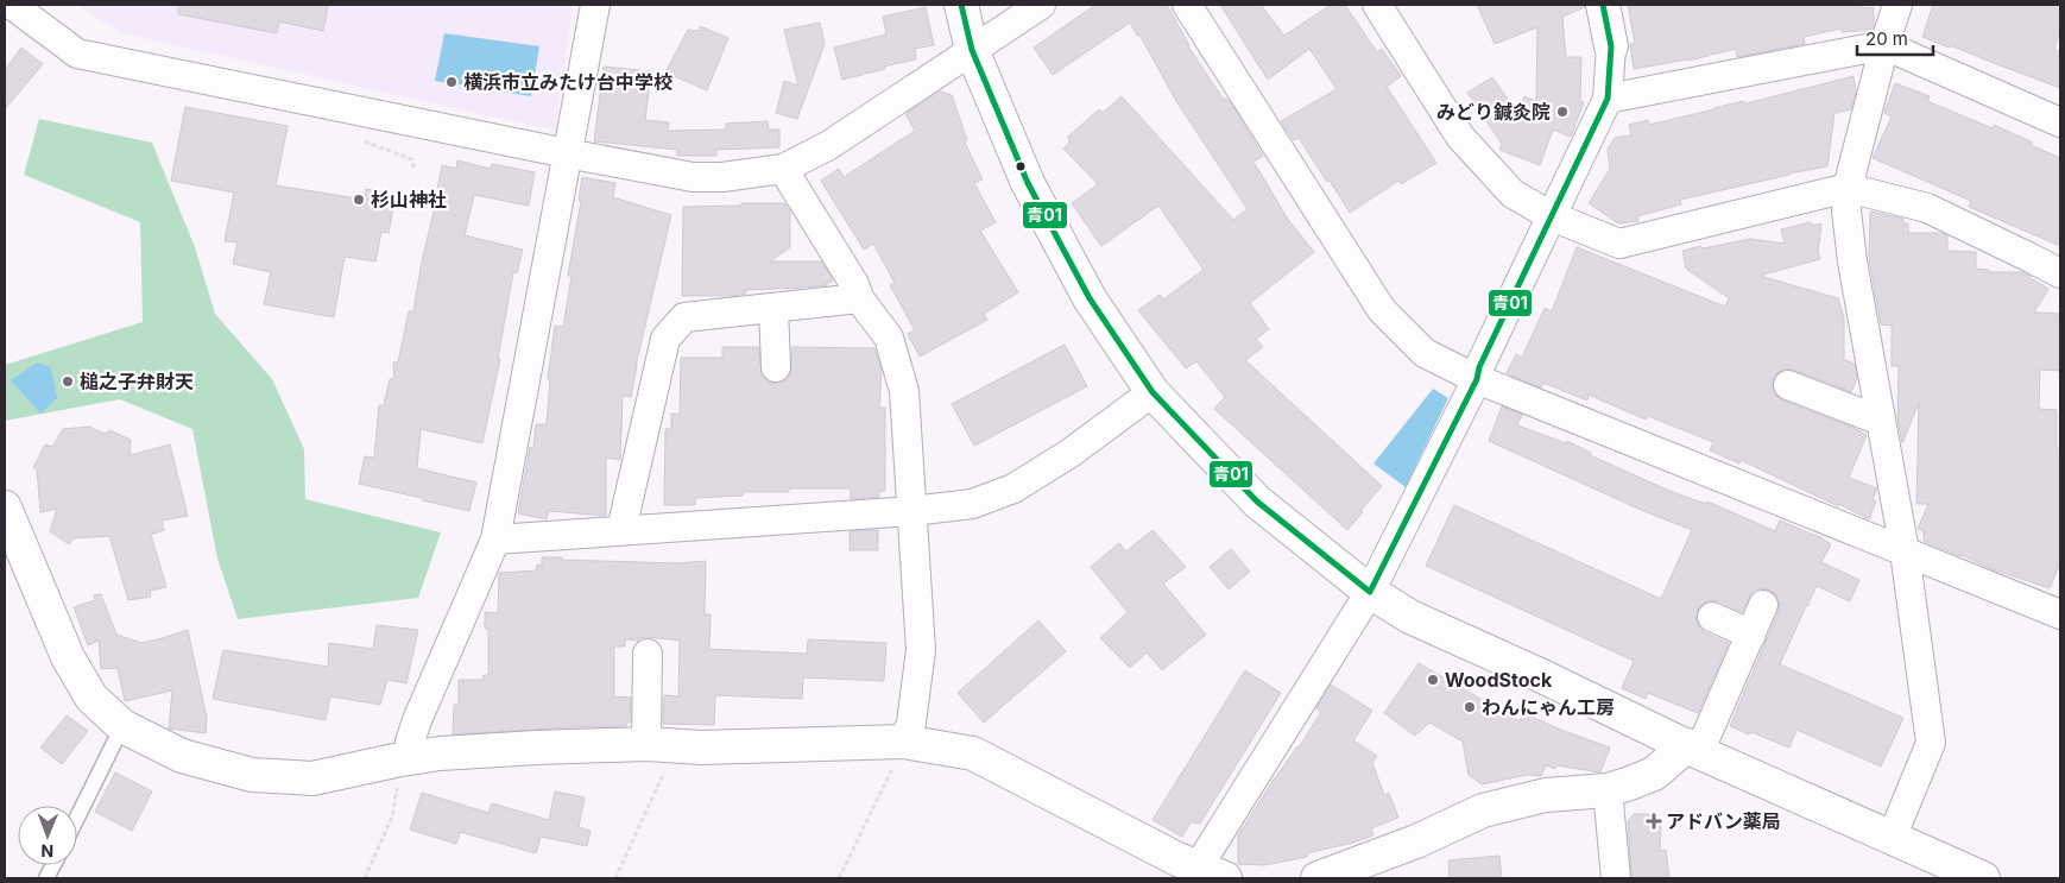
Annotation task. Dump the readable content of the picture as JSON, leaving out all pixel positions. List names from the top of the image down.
{
  "places": {
    "other": [
      "横浜市立みたけ台中学校",
      "みどり鍼灸院",
      "杉山神社",
      "槌之子弁財天",
      "WoodStock",
      "わんにゃん工房"
    ],
    "health": ["アドバン薬局"]
  },
  "lines": ["transit line 青01"],
  "scale_bar": "20 m",
  "north": "bottom"
}
